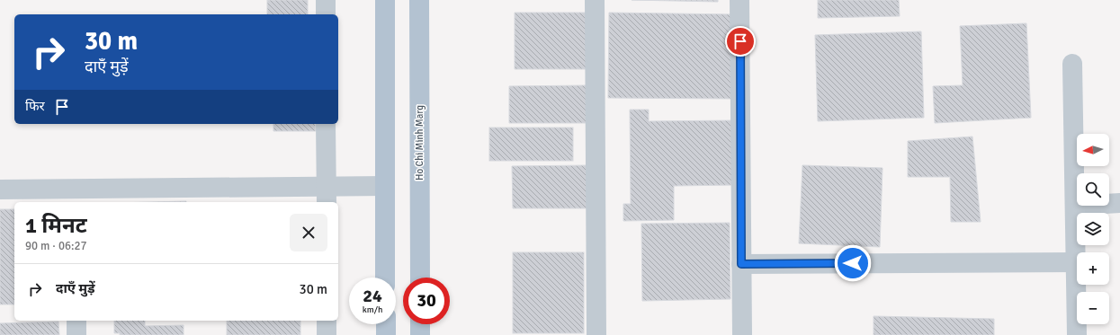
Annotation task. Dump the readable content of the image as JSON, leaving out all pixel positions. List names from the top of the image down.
{
  "streets": {
    "main road": ["Ho Chi Minh Marg"]
  },
  "north": "left",
  "page": {
    "turn": ["30 m", "दाएँ मुड़ें"],
    "then": "फिर",
    "map_buttons": ["+", "−"],
    "heading": ["1 मिनट", "90 m · 06:27"],
    "list": [
      {
        "name": "दाएँ मुड़ें",
        "value": "30 m"
      }
    ],
    "speed": "24 km/h",
    "limit": "30"
  }
}
